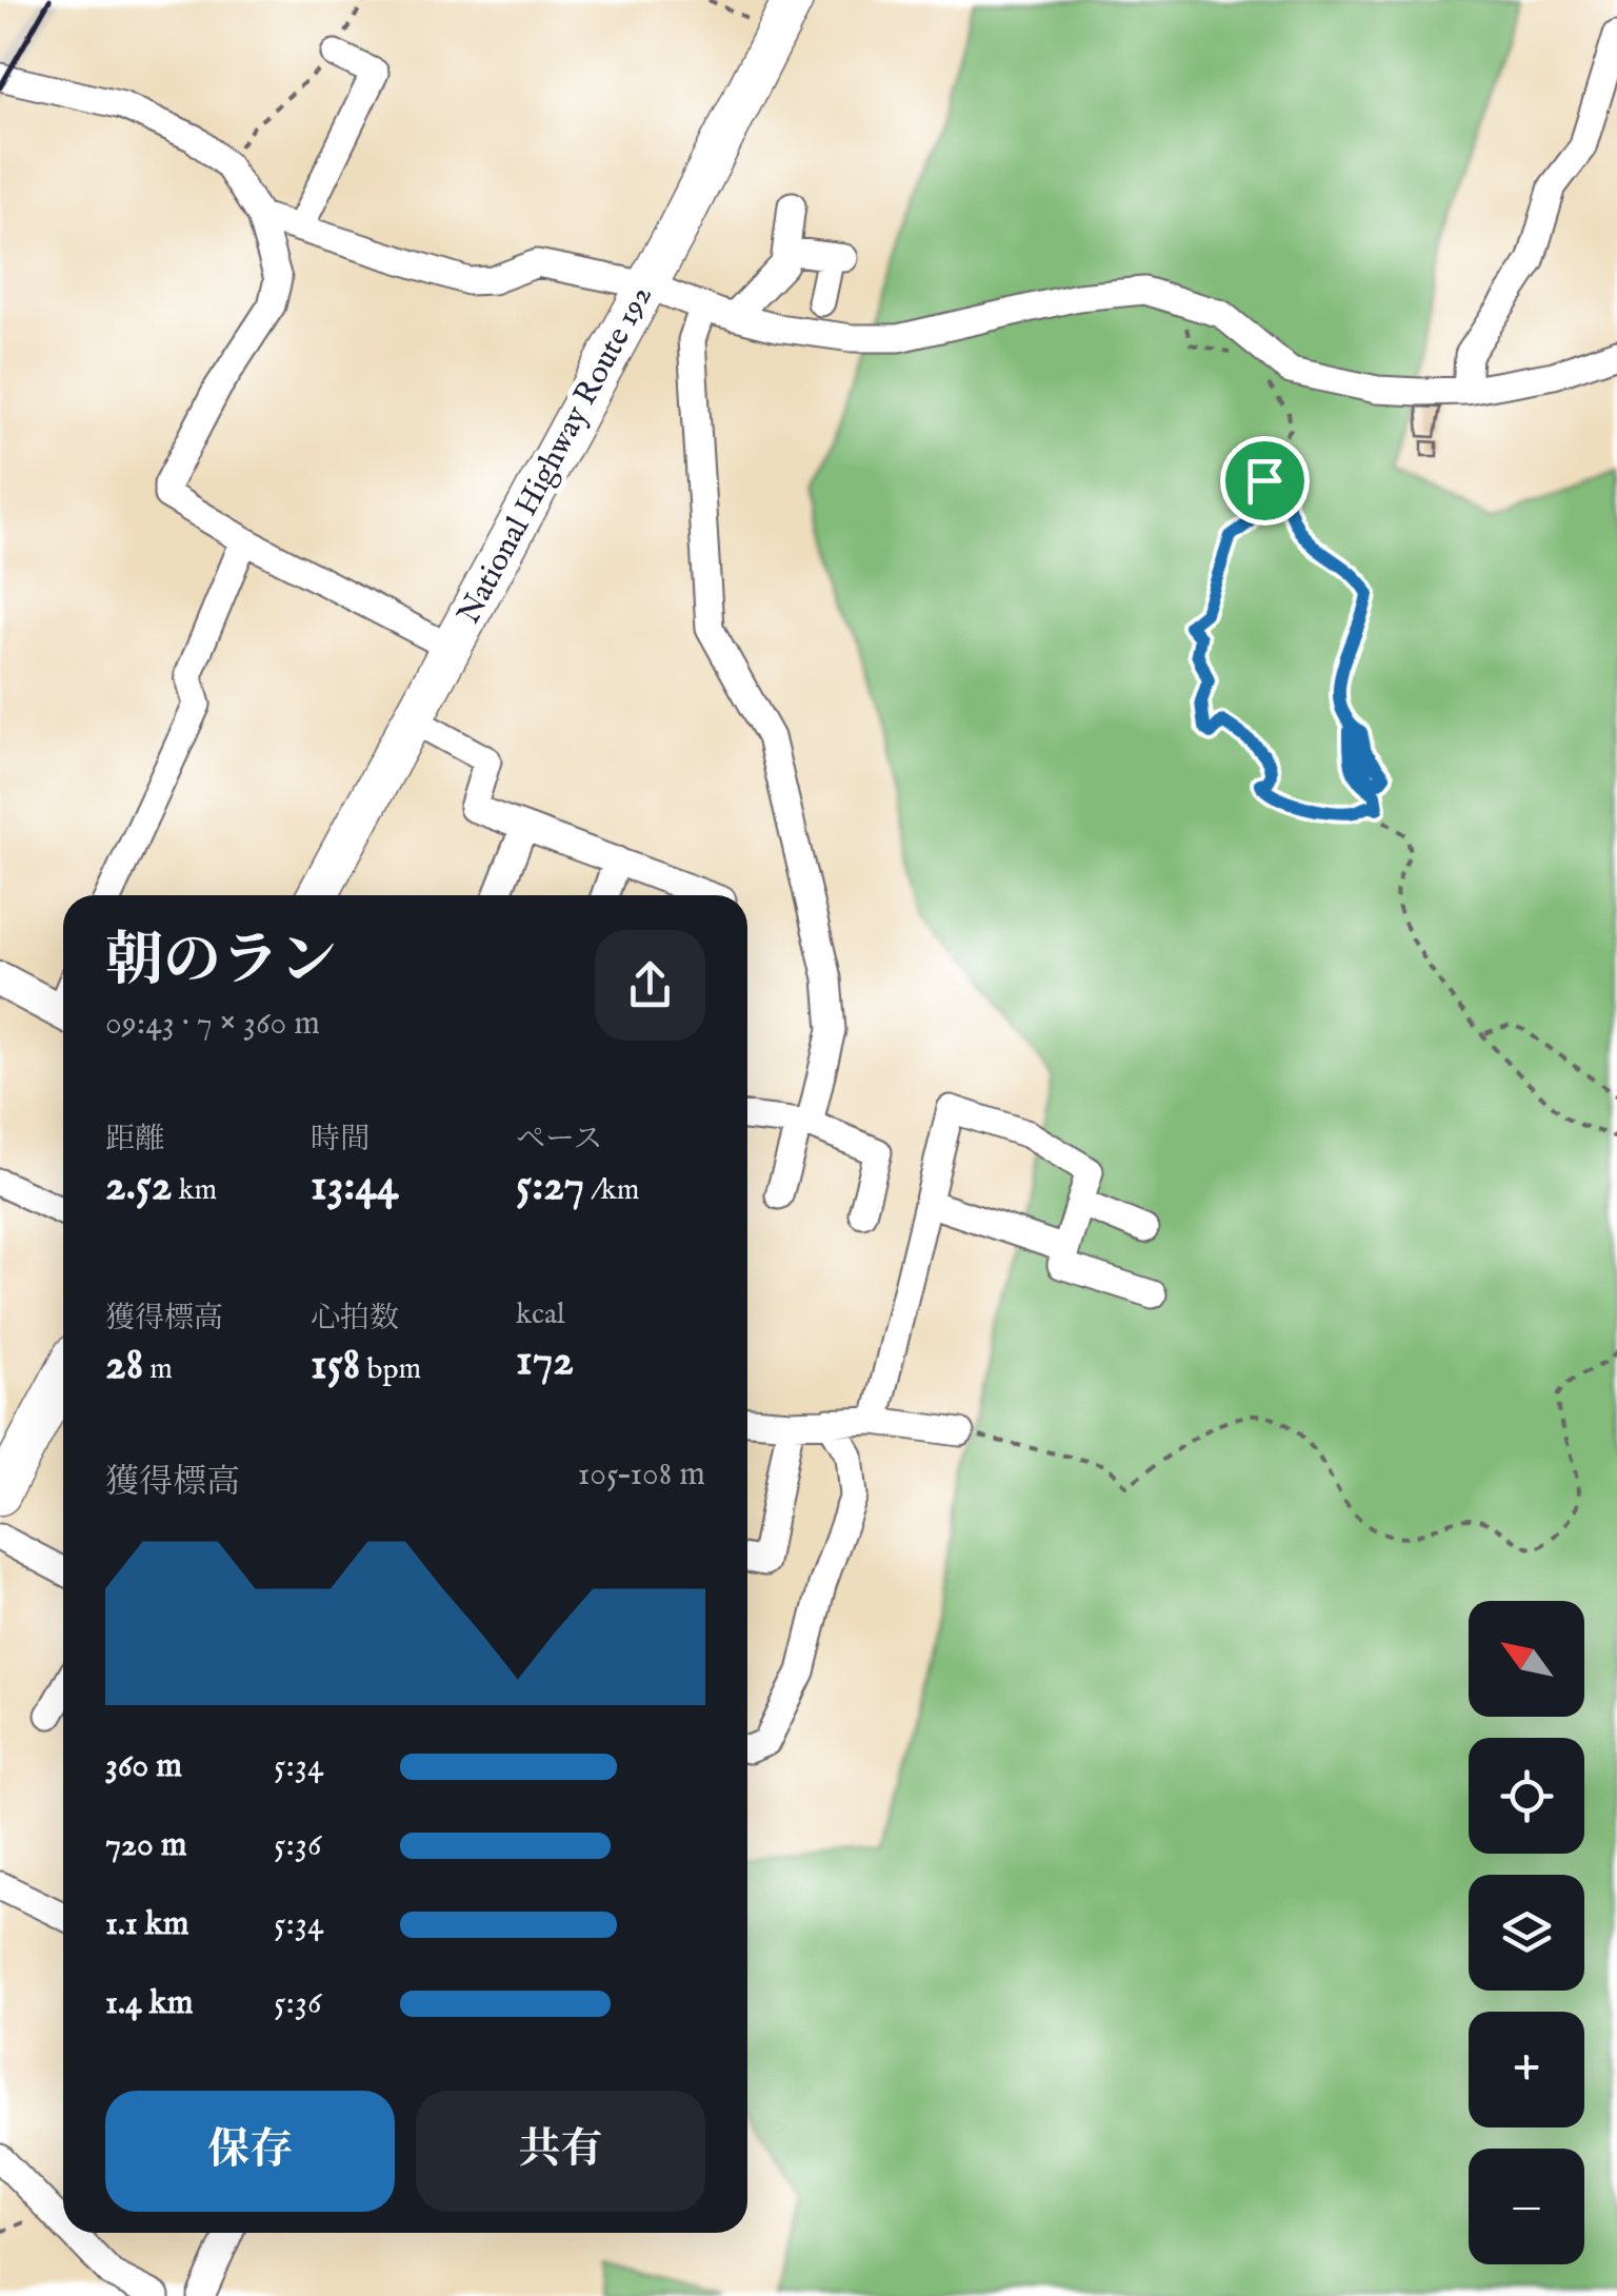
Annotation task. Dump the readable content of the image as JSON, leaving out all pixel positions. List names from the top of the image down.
{
  "streets": {
    "highway": ["National Highway Route 192"]
  },
  "north": "top left",
  "page": {
    "heading": ["朝のラン", "09:43 · 7 × 360 m"],
    "stats": [
      ["距離", "2.52 km"],
      ["時間", "13:44"],
      ["ペース", "5:27 /km"],
      ["獲得標高", "28 m"],
      ["心拍数", "158 bpm"],
      ["kcal", "172"]
    ],
    "chart": ["獲得標高", "105–108 m"],
    "map_buttons": ["+", "−"],
    "list": [
      {
        "name": "360 m",
        "note": "5:34"
      },
      {
        "name": "720 m",
        "note": "5:36"
      },
      {
        "name": "1.1 km",
        "note": "5:34"
      },
      {
        "name": "1.4 km",
        "note": "5:36"
      }
    ],
    "buttons": ["保存", "共有"]
  }
}
